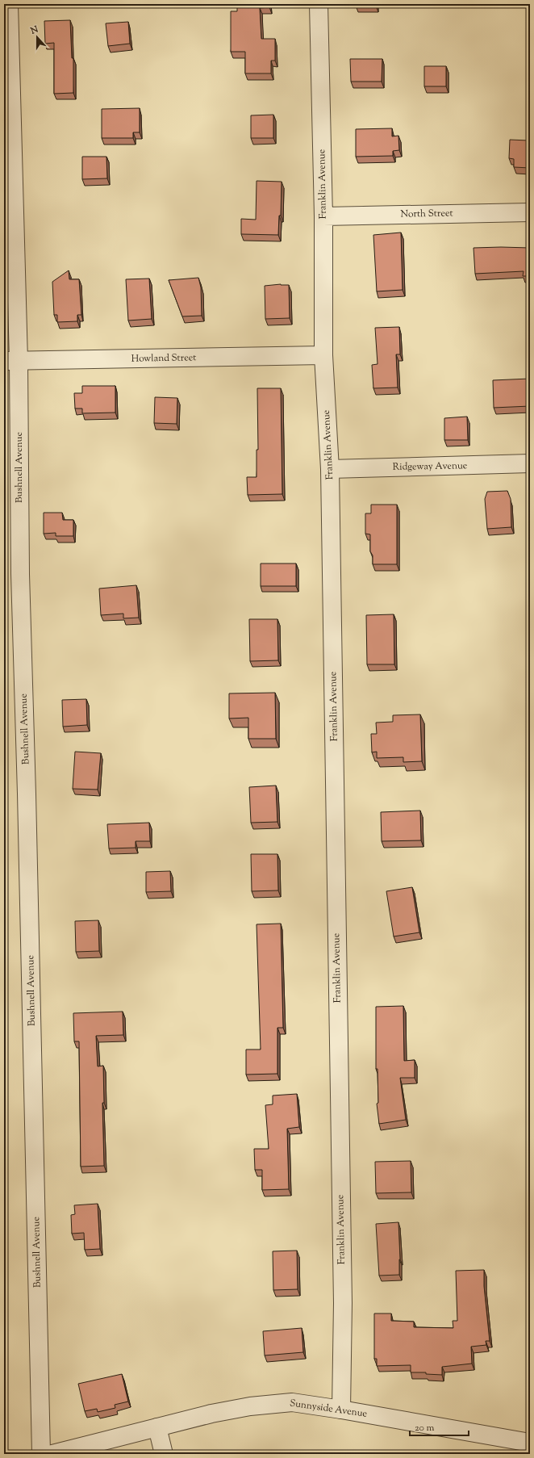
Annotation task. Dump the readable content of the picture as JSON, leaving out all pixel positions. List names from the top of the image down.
{
  "streets": {
    "street": [
      "Franklin Avenue",
      "North Street",
      "Howland Street",
      "Ridgeway Avenue",
      "Bushnell Avenue",
      "Sunnyside Avenue"
    ]
  },
  "crossings": [
    ["Franklin Avenue", "North Street"],
    ["Franklin Avenue", "Howland Street"],
    ["Franklin Avenue", "Ridgeway Avenue"],
    ["Franklin Avenue", "Sunnyside Avenue"],
    ["Howland Street", "Bushnell Avenue"]
  ],
  "scale_bar": "20 m",
  "north": "top"
}
